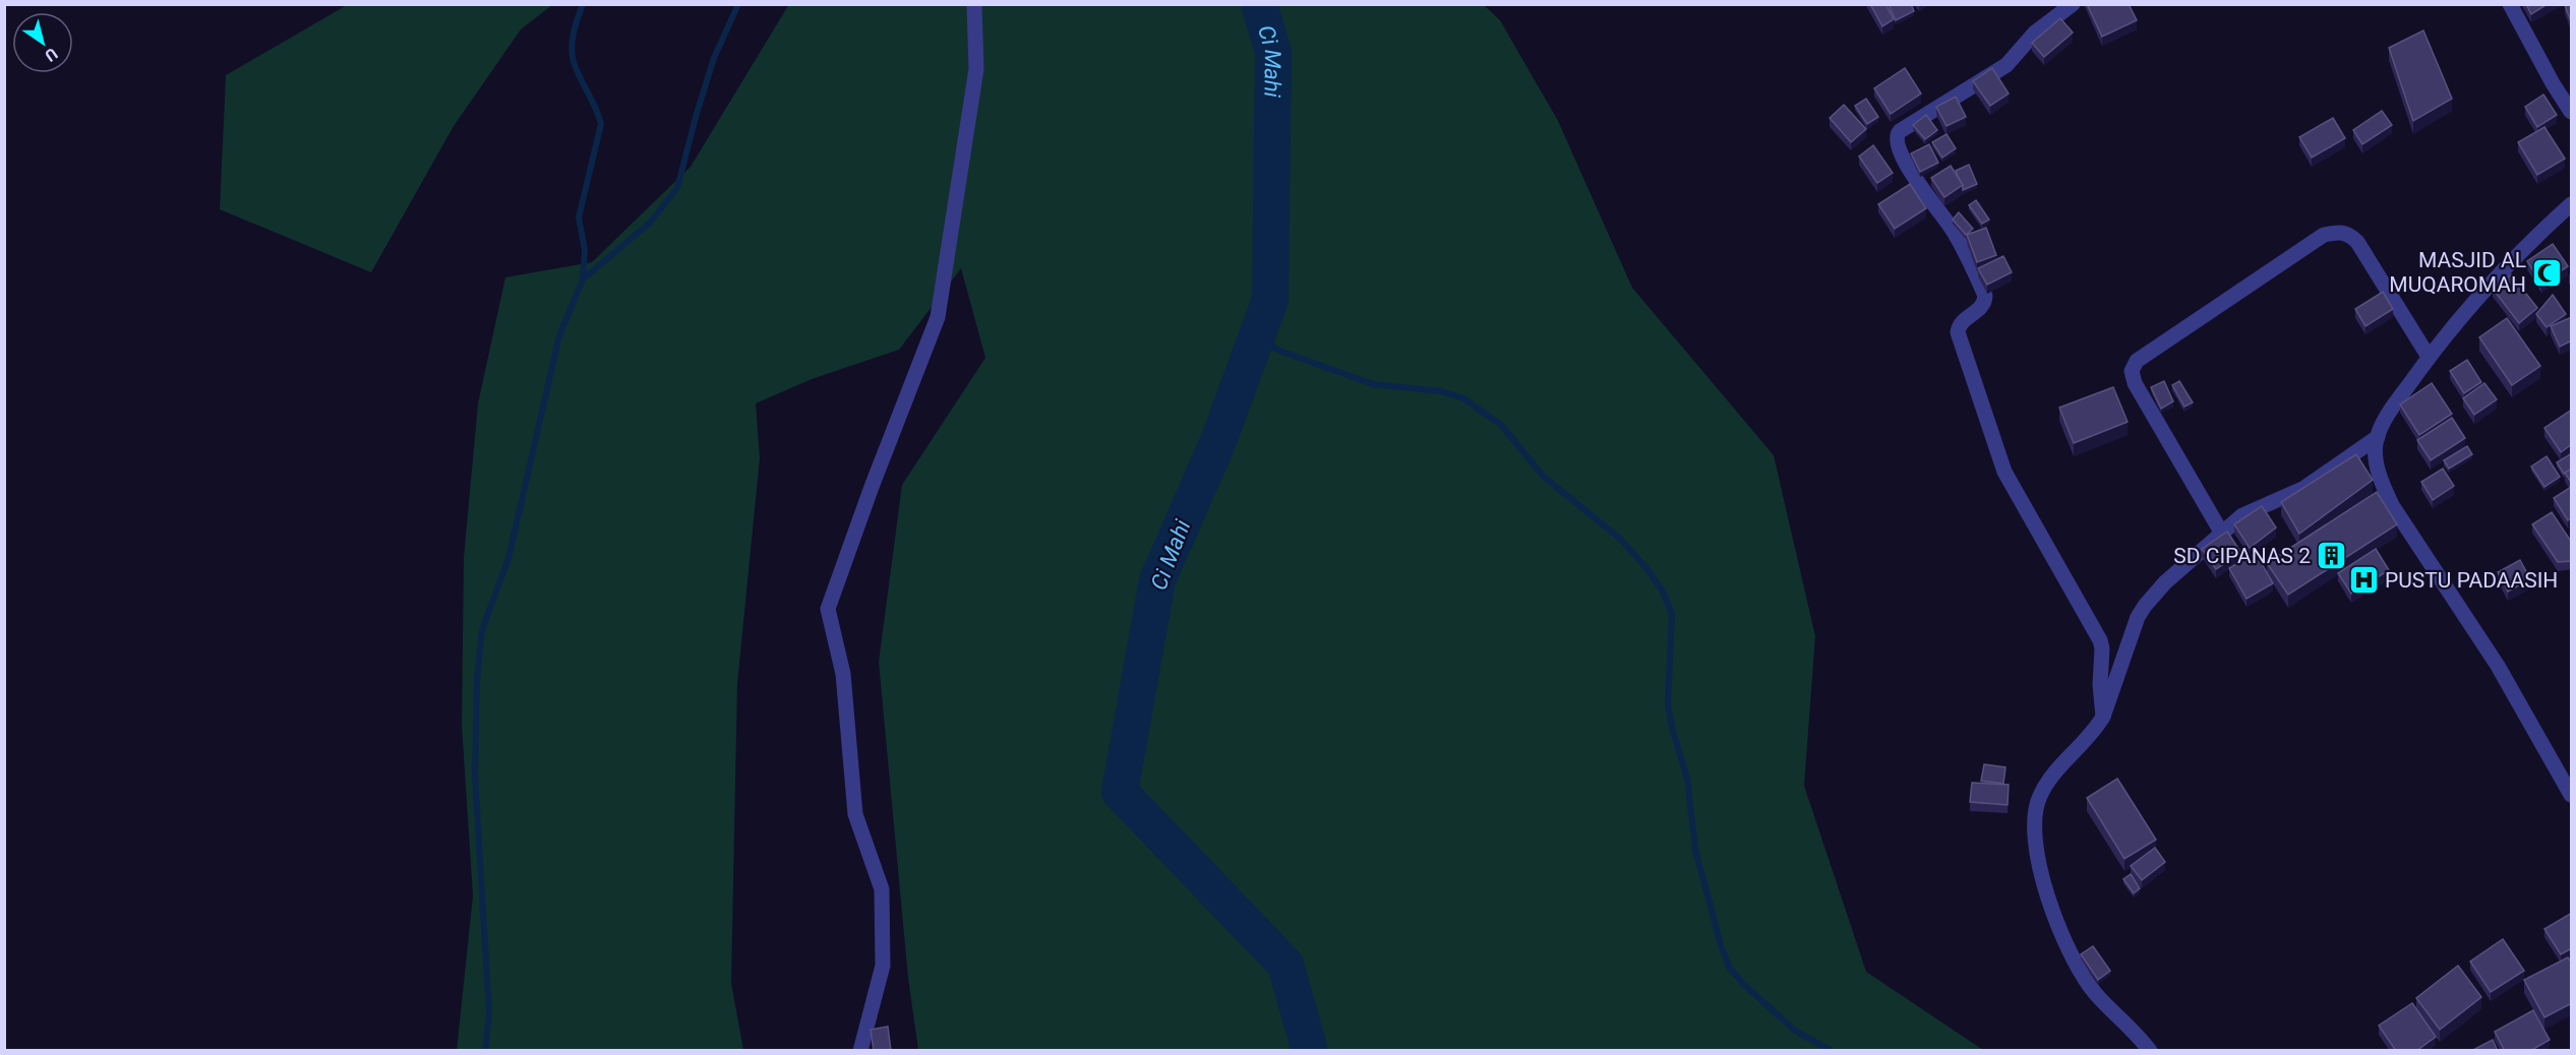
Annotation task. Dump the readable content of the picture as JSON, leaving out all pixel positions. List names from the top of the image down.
{
  "water": ["Ci Mahi"],
  "places": {
    "mosque": ["MASJID AL MUQAROMAH"],
    "building": ["SD CIPANAS 2"],
    "hospital": ["PUSTU PADAASIH"]
  },
  "north": "bottom right"
}
